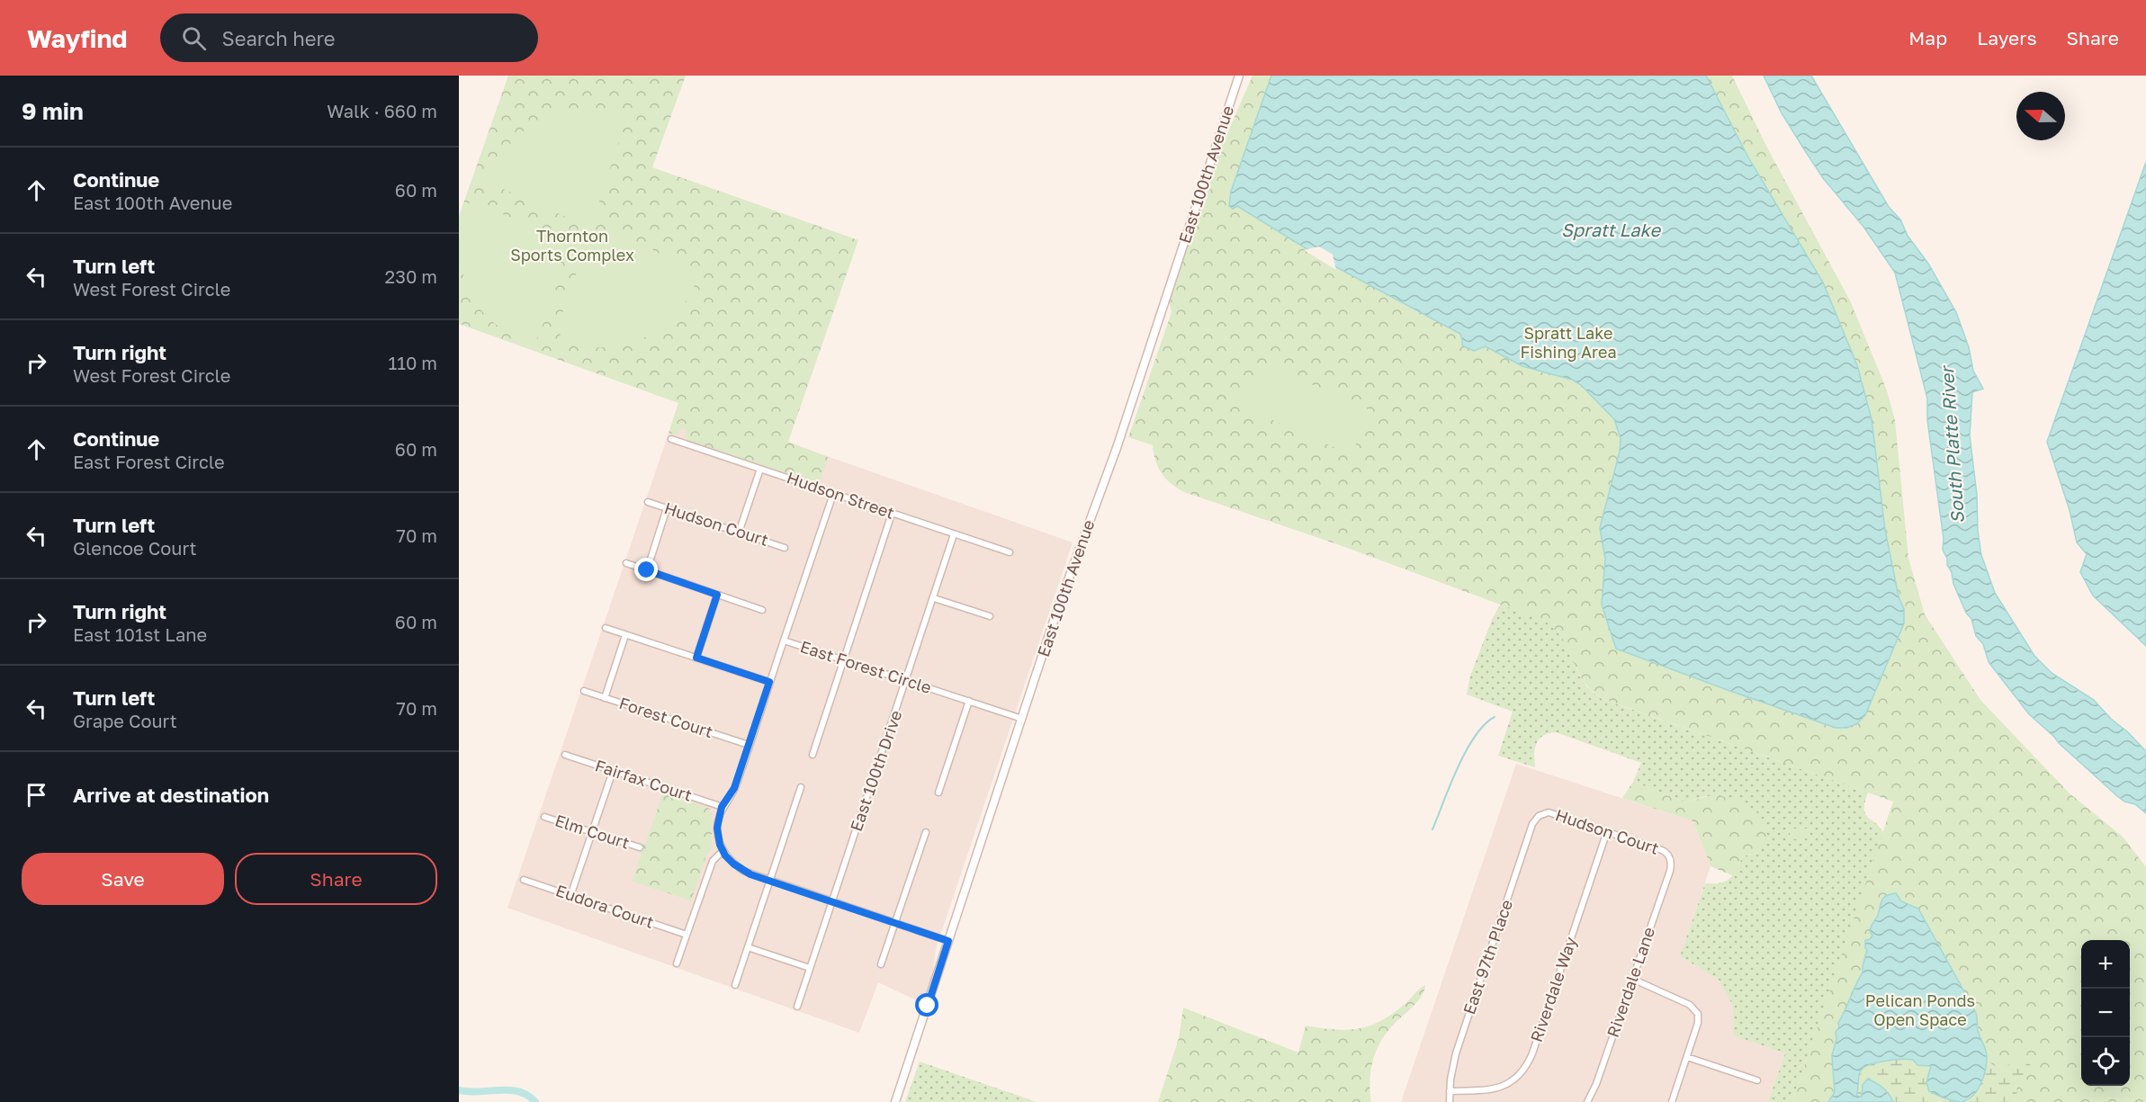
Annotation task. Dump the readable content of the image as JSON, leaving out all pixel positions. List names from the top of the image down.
{
  "streets": {
    "street": [
      "East 100th Avenue",
      "Hudson Street",
      "Hudson Court",
      "East Forest Circle",
      "Forest Court",
      "East 100th Drive",
      "Fairfax Court",
      "Elm Court",
      "Eudora Court",
      "East 97th Place",
      "Riverdale Lane",
      "Riverdale Way"
    ]
  },
  "crossings": [
    ["East 100th Avenue", "East Forest Circle"],
    ["Hudson Street", "East 100th Drive"],
    ["Hudson Court", "East 97th Place"],
    ["Hudson Court", "Riverdale Lane"],
    ["Hudson Court", "Riverdale Way"],
    ["East Forest Circle", "Forest Court"],
    ["East Forest Circle", "East 100th Drive"],
    ["East Forest Circle", "Fairfax Court"],
    ["East 97th Place", "Riverdale Way"]
  ],
  "water": ["Spratt Lake", "South Platte River"],
  "parks": ["Thornton Sports Complex", "Spratt Lake Fishing Area", "Pelican Ponds Open Space"],
  "north": "left",
  "page": {
    "header": "Wayfind",
    "search": "Search here",
    "nav": ["Map", "Layers", "Share"],
    "heading": ["9 min", "Walk · 660 m"],
    "list": [
      ["Continue", "East 100th Avenue", "60 m"],
      ["Turn left", "West Forest Circle", "230 m"],
      ["Turn right", "West Forest Circle", "110 m"],
      ["Continue", "East Forest Circle", "60 m"],
      ["Turn left", "Glencoe Court", "70 m"],
      ["Turn right", "East 101st Lane", "60 m"],
      ["Turn left", "Grape Court", "70 m"],
      "Arrive at destination"
    ],
    "buttons": ["Save", "Share"],
    "map_buttons": ["+", "−"]
  }
}
